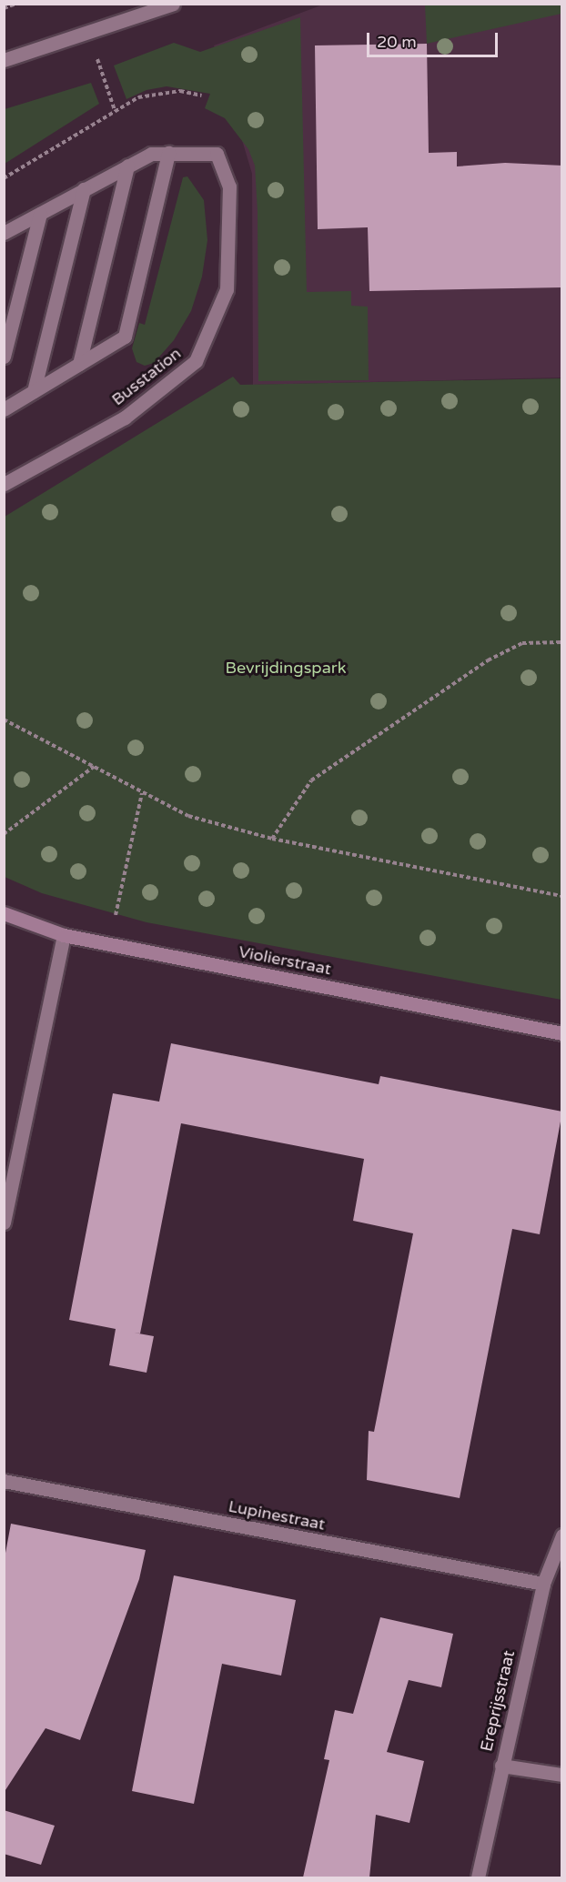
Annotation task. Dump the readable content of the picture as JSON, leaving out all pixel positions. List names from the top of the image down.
{
  "streets": {
    "street": [
      "Busstation",
      "Violierstraat",
      "Lupinestraat",
      "Ereprijsstraat"
    ]
  },
  "crossings": [
    ["Lupinestraat", "Ereprijsstraat"]
  ],
  "parks": ["Bevrijdingspark"],
  "scale_bar": "20 m"
}
